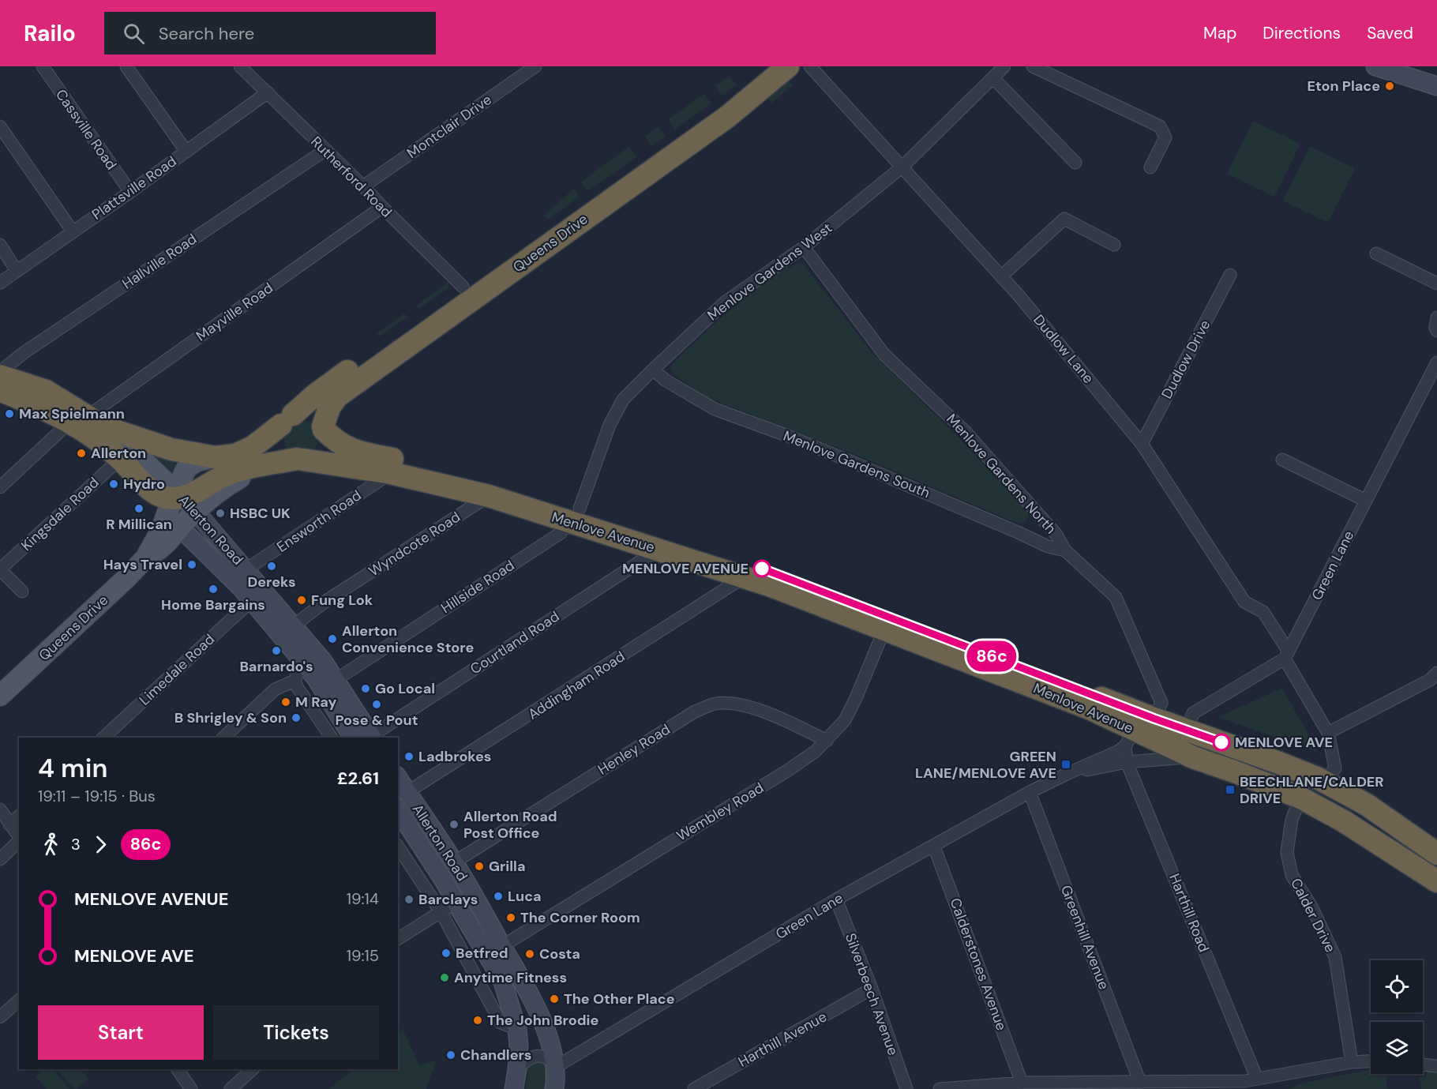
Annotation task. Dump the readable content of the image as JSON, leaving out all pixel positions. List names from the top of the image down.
{
  "streets": {
    "highway": ["Queens Drive", "Allerton Road", "Menlove Avenue"],
    "street": [
      "Montclair Drive",
      "Cassville Road",
      "Rutherford Road",
      "Plattsville Road",
      "Hallville Road",
      "Menlove Gardens West",
      "Mayville Road",
      "Dudlow Lane",
      "Dudlow Drive",
      "Menlove Gardens South",
      "Menlove Gardens North",
      "Kingsdale Road",
      "Ensworth Road",
      "Wyndcote Road",
      "Green Lane",
      "Hillside Road",
      "Courtland Road",
      "Limedale Road",
      "Addingham Road",
      "Henley Road",
      "Wembley Road",
      "Harthill Road",
      "Calder Drive",
      "Greenhill Avenue",
      "Calderstones Avenue",
      "Silverbeech Avenue",
      "Harthill Avenue"
    ]
  },
  "crossings": [
    ["Montclair Drive", "Rutherford Road"],
    ["Cassville Road", "Plattsville Road"],
    ["Rutherford Road", "Plattsville Road"],
    ["Rutherford Road", "Queens Drive"],
    ["Rutherford Road", "Hallville Road"],
    ["Rutherford Road", "Mayville Road"],
    ["Queens Drive", "Allerton Road"],
    ["Queens Drive", "Menlove Avenue"],
    ["Hallville Road", "Allerton Road"],
    ["Menlove Gardens West", "Dudlow Lane"],
    ["Menlove Gardens West", "Menlove Gardens South"],
    ["Menlove Gardens West", "Menlove Gardens North"],
    ["Menlove Gardens West", "Menlove Avenue"],
    ["Menlove Gardens West", "Hillside Road"],
    ["Mayville Road", "Allerton Road"],
    ["Dudlow Lane", "Dudlow Drive"],
    ["Dudlow Lane", "Menlove Avenue"],
    ["Dudlow Lane", "Green Lane"],
    ["Menlove Gardens South", "Menlove Gardens North"],
    ["Menlove Gardens North", "Menlove Avenue"],
    ["Kingsdale Road", "Allerton Road"],
    ["Ensworth Road", "Allerton Road"],
    ["Ensworth Road", "Menlove Avenue"],
    ["Allerton Road", "Wyndcote Road"],
    ["Allerton Road", "Green Lane"],
    ["Allerton Road", "Hillside Road"],
    ["Allerton Road", "Courtland Road"],
    ["Allerton Road", "Limedale Road"],
    ["Allerton Road", "Addingham Road"],
    ["Allerton Road", "Henley Road"],
    ["Allerton Road", "Wembley Road"],
    ["Menlove Avenue", "Wyndcote Road"],
    ["Menlove Avenue", "Green Lane"],
    ["Menlove Avenue", "Hillside Road"],
    ["Menlove Avenue", "Courtland Road"],
    ["Menlove Avenue", "Addingham Road"],
    ["Menlove Avenue", "Wembley Road"],
    ["Menlove Avenue", "Harthill Road"],
    ["Menlove Avenue", "Calder Drive"],
    ["Green Lane", "Harthill Road"],
    ["Green Lane", "Greenhill Avenue"],
    ["Green Lane", "Calderstones Avenue"],
    ["Green Lane", "Silverbeech Avenue"],
    ["Henley Road", "Wembley Road"],
    ["Silverbeech Avenue", "Harthill Avenue"]
  ],
  "places": {
    "other": [
      "Eton Place",
      "Max Spielmann",
      "Allerton",
      "Hydro",
      "R Millican",
      "HSBC UK",
      "Hays Travel",
      "Dereks",
      "MENLOVE AVENUE",
      "Home Bargains",
      "Fung Lok",
      "Allerton Convenience Store",
      "Barnardo's",
      "Go Local",
      "M Ray",
      "Pose & Pout",
      "B Shrigley & Son",
      "MENLOVE AVE",
      "Ladbrokes",
      "Allerton Road Post Office",
      "Grilla",
      "Luca",
      "Barclays",
      "The Corner Room",
      "Betfred",
      "Costa",
      "Anytime Fitness",
      "The Other Place",
      "The John Brodie",
      "Chandlers"
    ],
    "transit": ["GREEN LANE/MENLOVE AVE", "BEECHLANE/CALDER DRIVE"]
  },
  "lines": ["bus line 86c"],
  "page": {
    "header": "Railo",
    "search": "Search here",
    "nav": ["Map", "Directions", "Saved"],
    "on_map": "86c",
    "heading": ["4 min", "19:11 – 19:15 · Bus", "£2.61"],
    "legs": ["3", "86c"],
    "list": [
      {
        "name": "MENLOVE AVENUE",
        "value": "19:14"
      },
      {
        "name": "MENLOVE AVE",
        "value": "19:15"
      }
    ],
    "buttons": ["Start", "Tickets"]
  }
}
